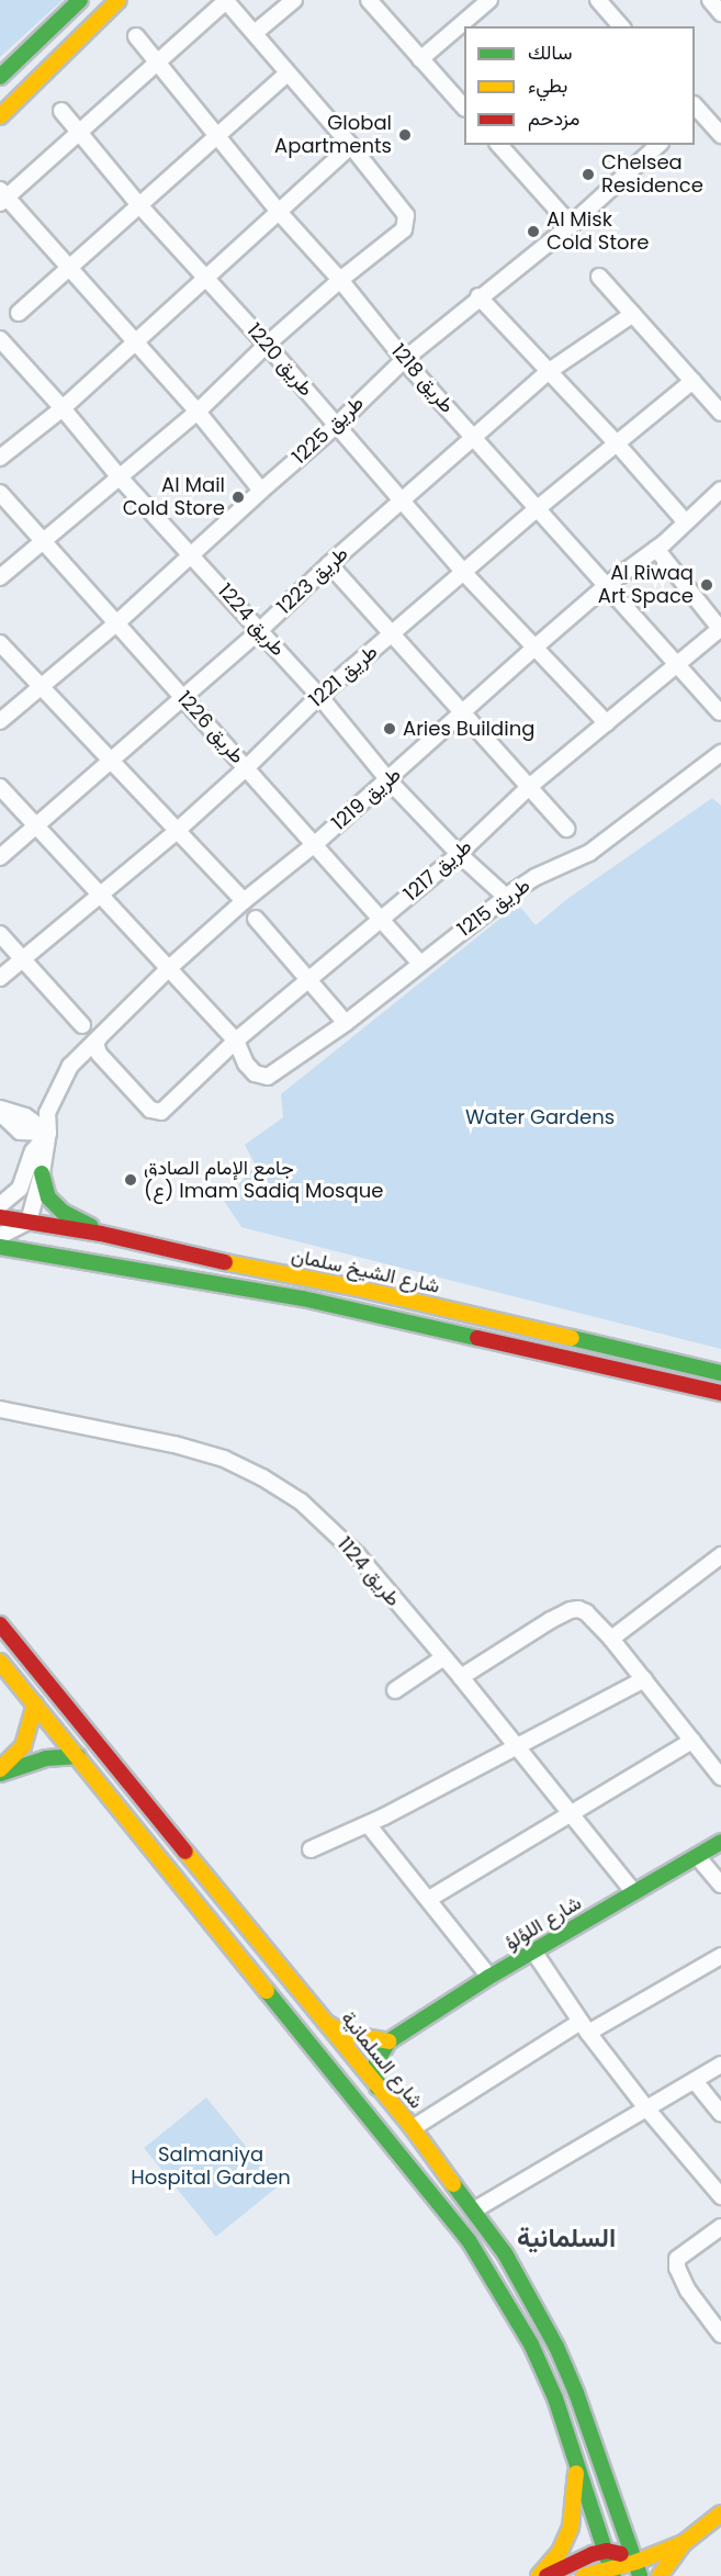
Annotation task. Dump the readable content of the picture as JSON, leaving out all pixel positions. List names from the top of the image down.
{
  "streets": {
    "main road": ["شارع الشيخ سلمان", "شارع اللؤلؤ", "شارع السلمانية"],
    "street": [
      "طريق 1220",
      "طريق 1218",
      "طريق 1225",
      "طريق 1223",
      "طريق 1224",
      "طريق 1221",
      "طريق 1226",
      "طريق 1219",
      "طريق 1217",
      "طريق 1215",
      "طريق 1124"
    ]
  },
  "crossings": [
    ["طريق 1220", "طريق 1225"],
    ["طريق 1220", "طريق 1223"],
    ["طريق 1220", "طريق 1221"],
    ["طريق 1220", "طريق 1219"],
    ["طريق 1220", "طريق 1217"],
    ["طريق 1218", "طريق 1225"],
    ["طريق 1218", "طريق 1223"],
    ["طريق 1218", "طريق 1221"],
    ["طريق 1218", "طريق 1219"],
    ["طريق 1218", "طريق 1217"],
    ["طريق 1225", "طريق 1224"],
    ["طريق 1225", "طريق 1226"],
    ["طريق 1223", "طريق 1224"],
    ["طريق 1223", "طريق 1226"],
    ["طريق 1224", "طريق 1221"],
    ["طريق 1224", "طريق 1219"],
    ["طريق 1224", "طريق 1217"],
    ["طريق 1224", "طريق 1215"],
    ["طريق 1221", "طريق 1226"],
    ["طريق 1226", "طريق 1219"],
    ["طريق 1226", "طريق 1217"],
    ["طريق 1226", "طريق 1215"],
    ["طريق 1219", "طريق 1217"],
    ["طريق 1219", "شارع الشيخ سلمان"],
    ["طريق 1217", "طريق 1215"],
    ["طريق 1124", "شارع اللؤلؤ"]
  ],
  "districts": ["السلمانية"],
  "parks": ["Water Gardens", "Salmaniya Hospital Garden"],
  "places": [
    "Global Apartments",
    "Chelsea Residence",
    "Al Misk Cold Store",
    "Al Mail Cold Store",
    "Al Riwaq Art Space",
    "Aries Building",
    "جامع الإمام الصادق (ع) Imam Sadiq Mosque"
  ],
  "legend": ["سالك", "بطيء", "مزدحم"]
}
